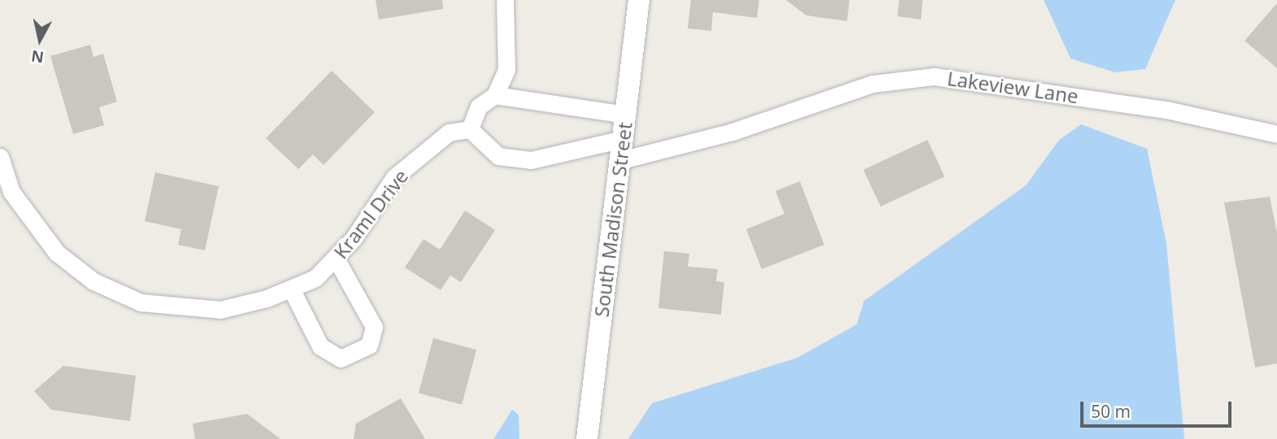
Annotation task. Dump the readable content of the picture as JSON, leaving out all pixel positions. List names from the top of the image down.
{
  "streets": {
    "street": ["Lakeview Lane", "Kraml Drive", "South Madison Street"]
  },
  "crossings": [
    ["Lakeview Lane", "South Madison Street"]
  ],
  "scale_bar": "50 m",
  "north": "bottom"
}
